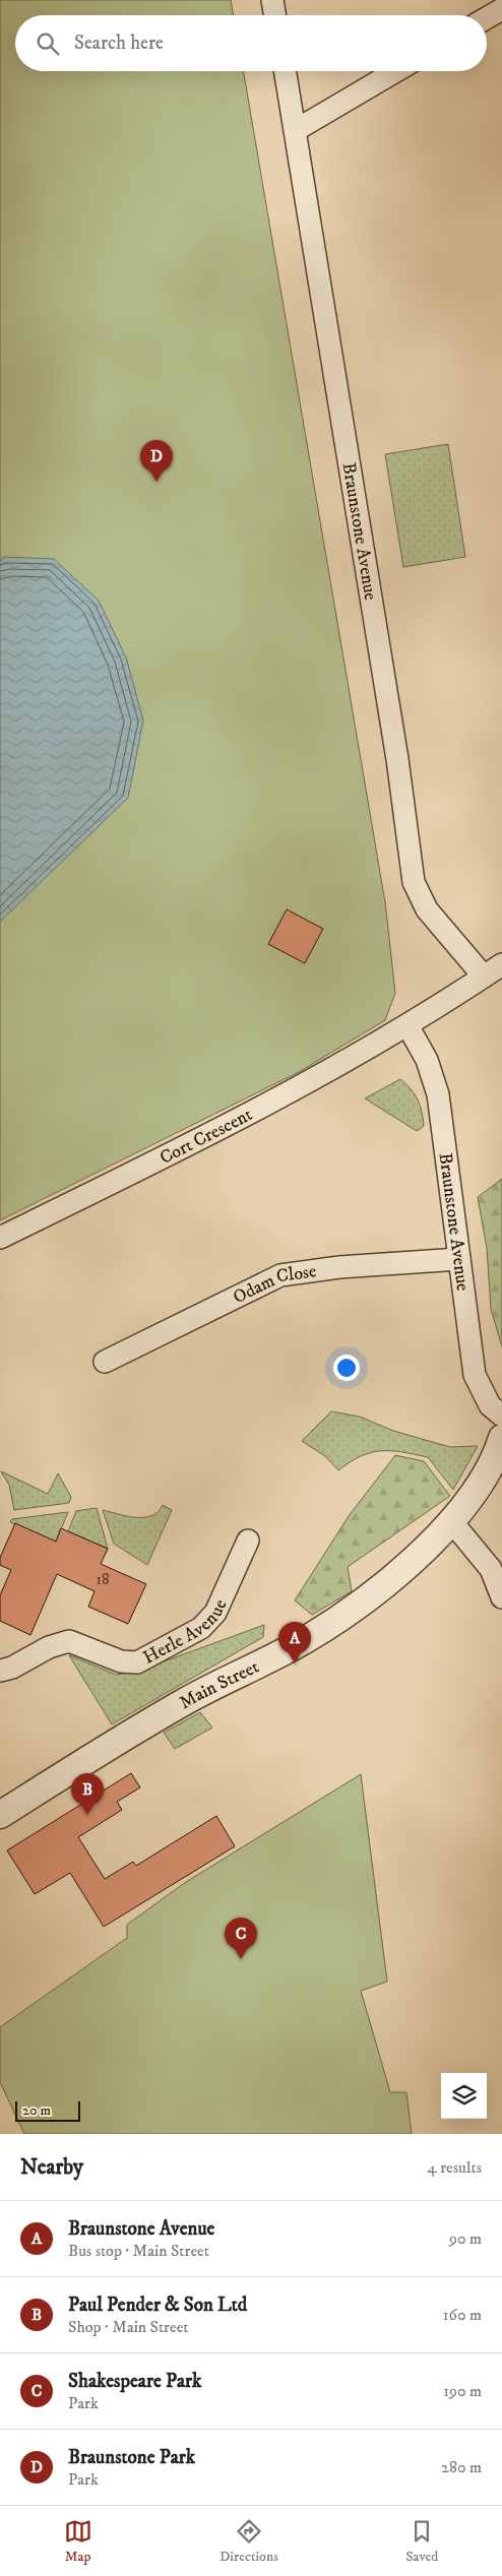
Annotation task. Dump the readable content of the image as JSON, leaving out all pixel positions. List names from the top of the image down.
{
  "streets": {
    "street": [
      "Braunstone Avenue",
      "Cort Crescent",
      "Odam Close",
      "Herle Avenue",
      "Main Street"
    ]
  },
  "crossings": [
    ["Braunstone Avenue", "Cort Crescent"],
    ["Braunstone Avenue", "Odam Close"]
  ],
  "house_numbers": ["18"],
  "scale_bar": "20 m",
  "page": {
    "search": "Search here",
    "pins": [
      "D",
      "A",
      "B",
      "C"
    ],
    "scale": "20 m",
    "heading": ["Nearby", "4 results"],
    "list": [
      {
        "mark": "A",
        "name": "Braunstone Avenue",
        "note": "Bus stop · Main Street",
        "value": "90 m"
      },
      {
        "mark": "B",
        "name": "Paul Pender & Son Ltd",
        "note": "Shop · Main Street",
        "value": "160 m"
      },
      {
        "mark": "C",
        "name": "Shakespeare Park",
        "note": "Park",
        "value": "190 m"
      },
      {
        "mark": "D",
        "name": "Braunstone Park",
        "note": "Park",
        "value": "280 m"
      }
    ],
    "nav": ["Map", "Directions", "Saved"]
  }
}
